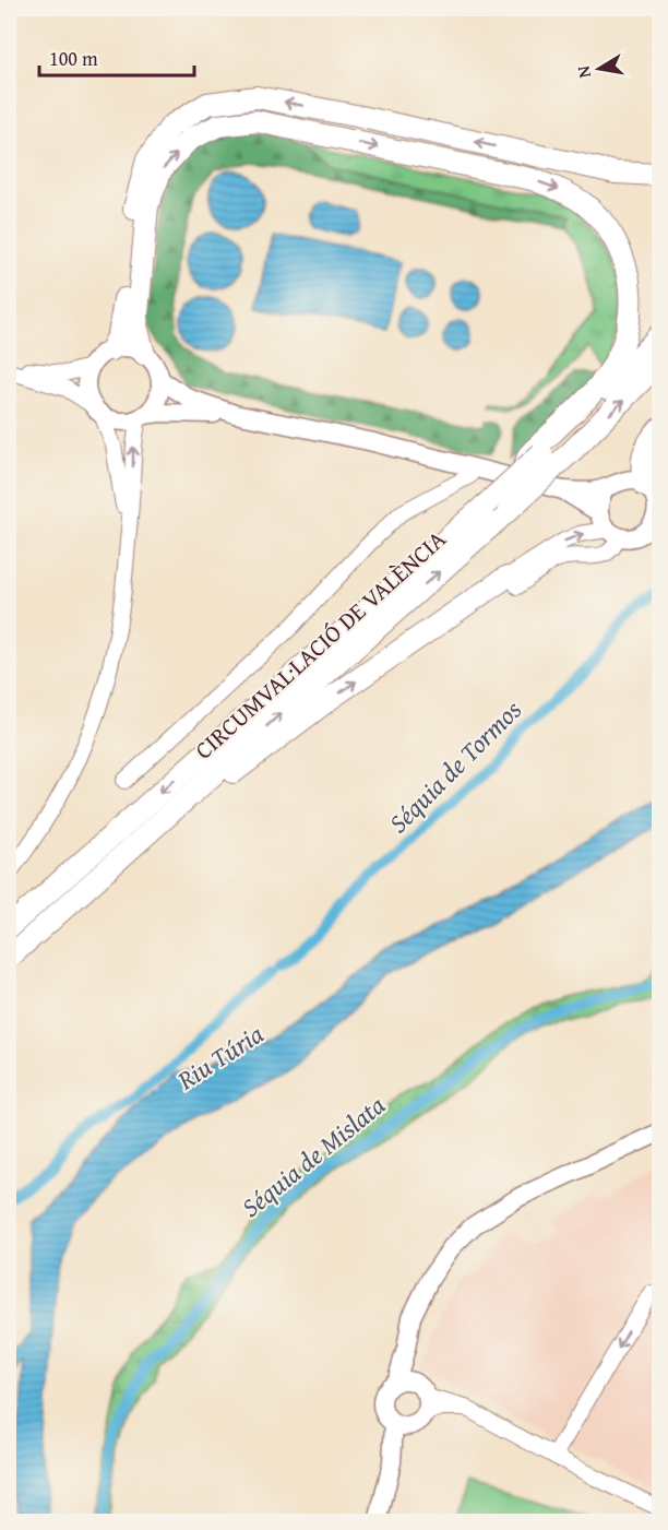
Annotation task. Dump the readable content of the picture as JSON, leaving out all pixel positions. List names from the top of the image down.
{
  "streets": {
    "highway": ["CIRCUMVAL·LACIÓ DE VALÈNCIA"]
  },
  "water": ["Séquia de Tormos", "Riu Túria", "Séquia de Mislata"],
  "scale_bar": "100 m",
  "north": "left"
}
